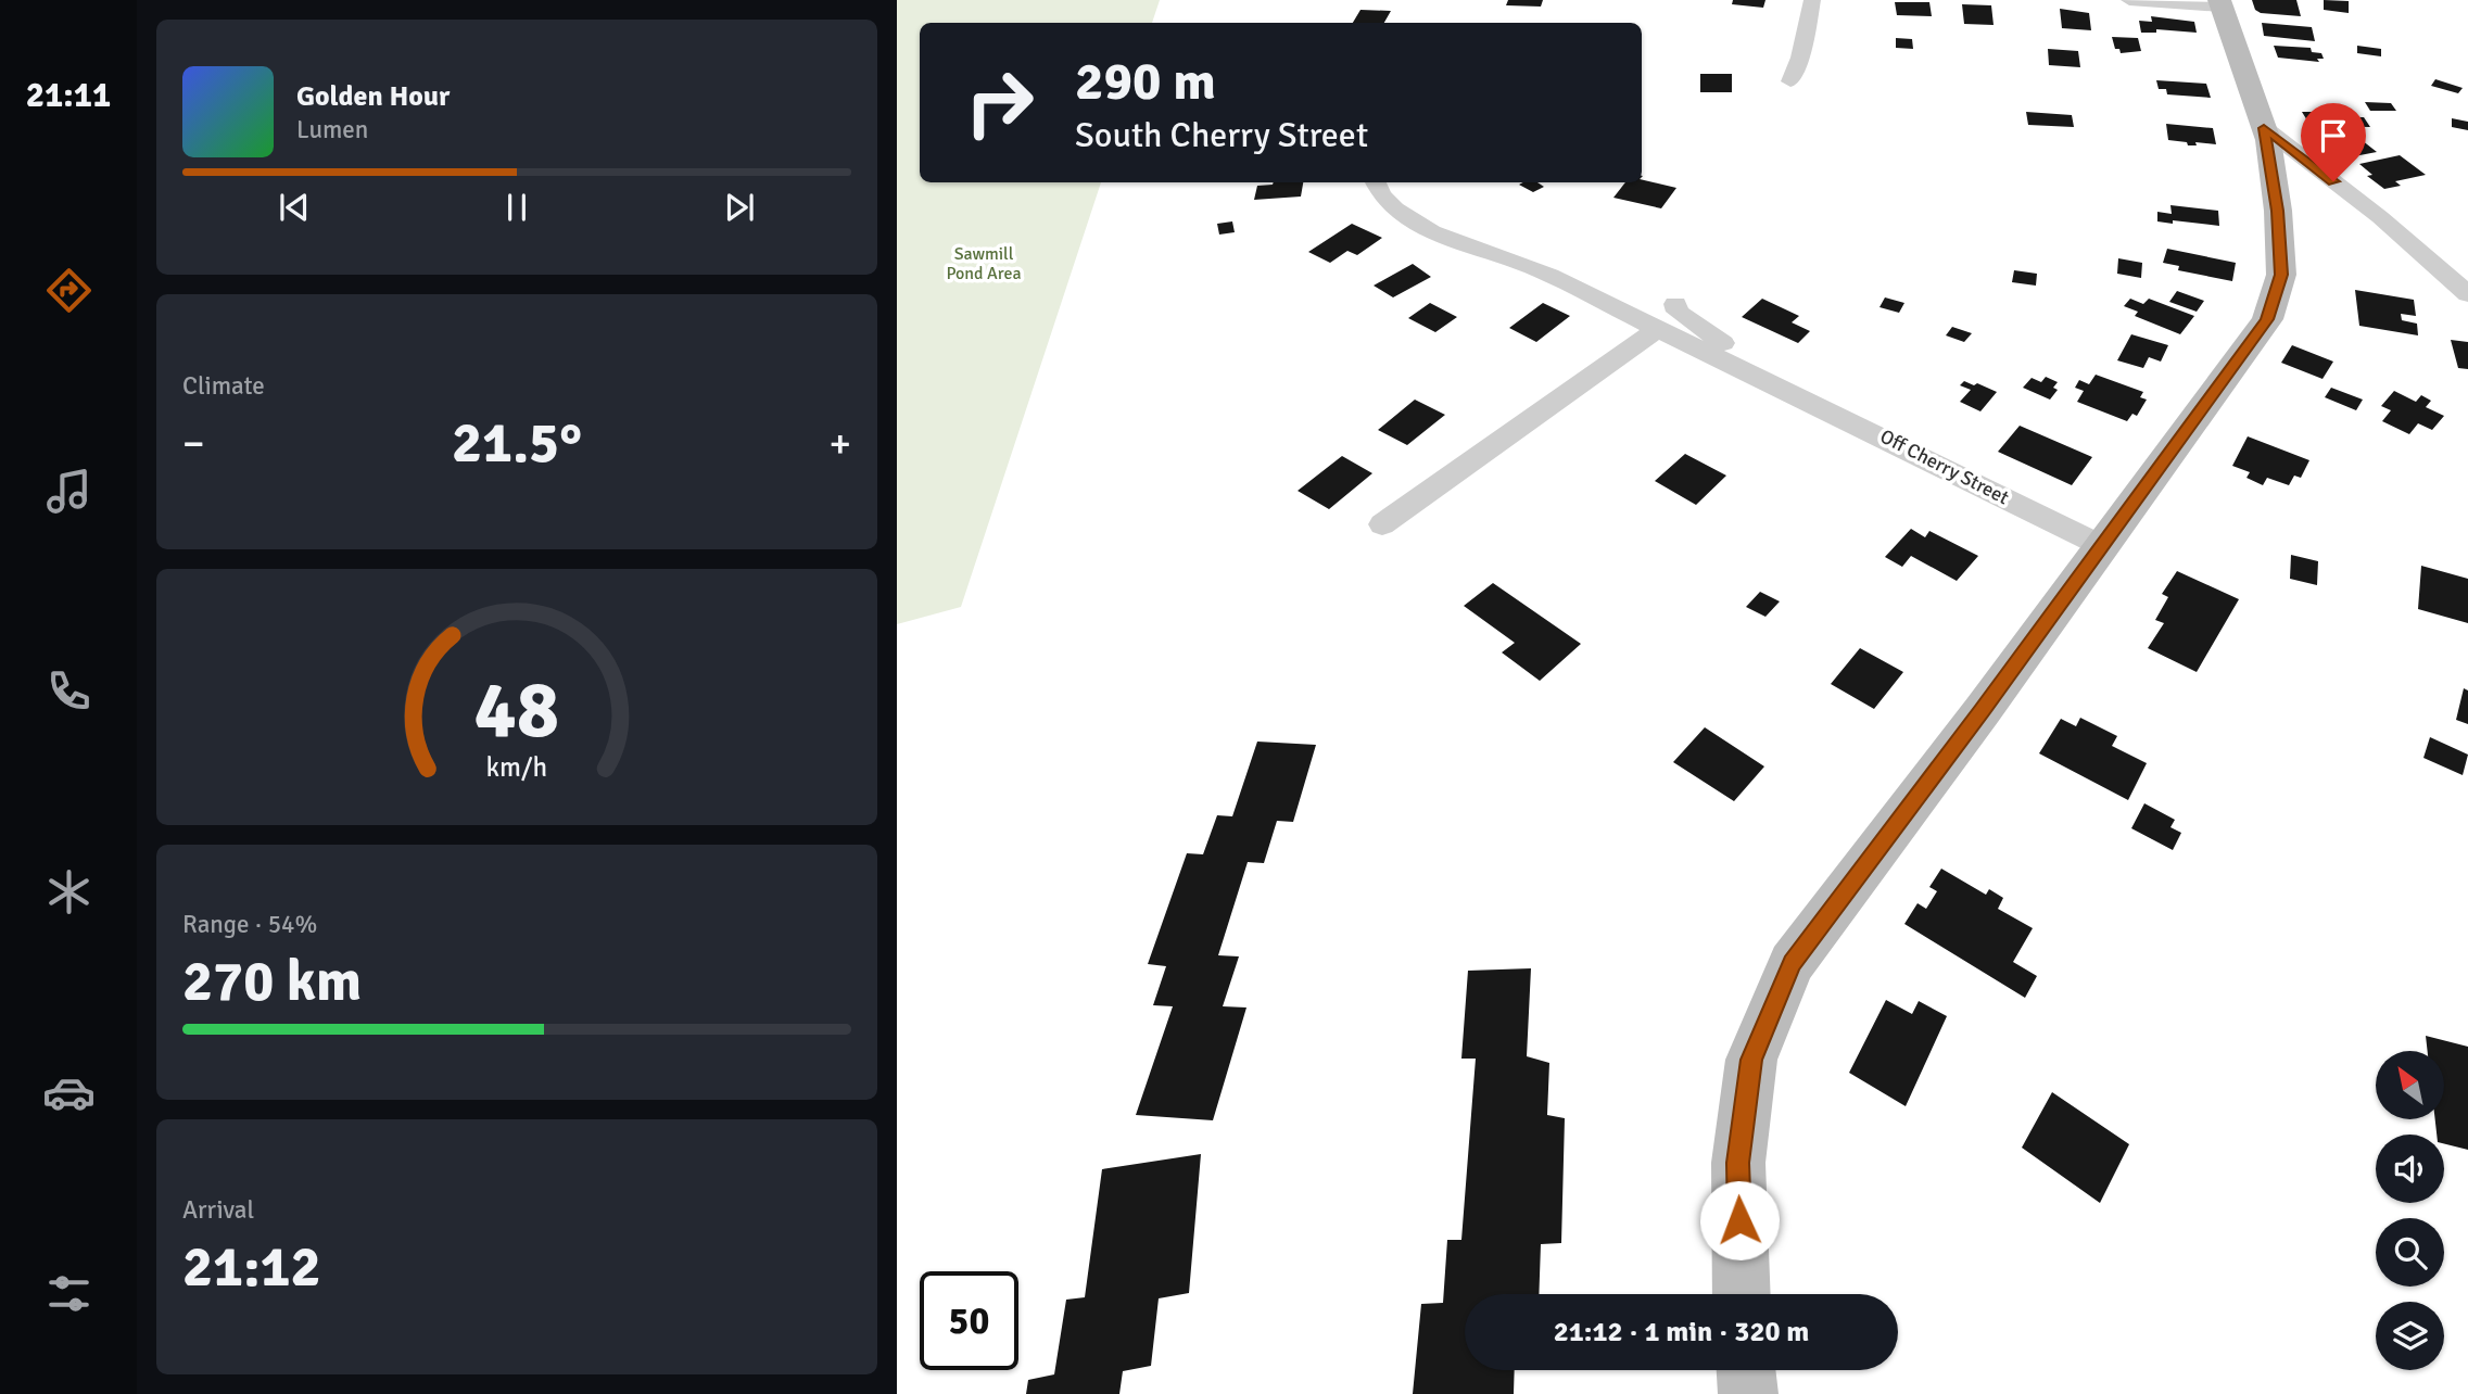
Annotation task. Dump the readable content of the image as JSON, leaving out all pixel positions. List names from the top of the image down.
{
  "streets": {
    "street": ["Off Cherry Street"]
  },
  "parks": ["Sawmill Pond Area"],
  "north": "top left",
  "page": {
    "tabs": "21:11",
    "turn": ["290 m", "South Cherry Street"],
    "song": ["Golden Hour", "Lumen"],
    "tile": [
      "Climate",
      ["Range · 54%", "270 km"],
      ["Arrival", "21:12"]
    ],
    "heat": ["−", "21.5°", "+"],
    "limit": "50",
    "trip": "21:12 · 1 min · 320 m",
    "gauge": ["48", "km/h"]
  }
}
